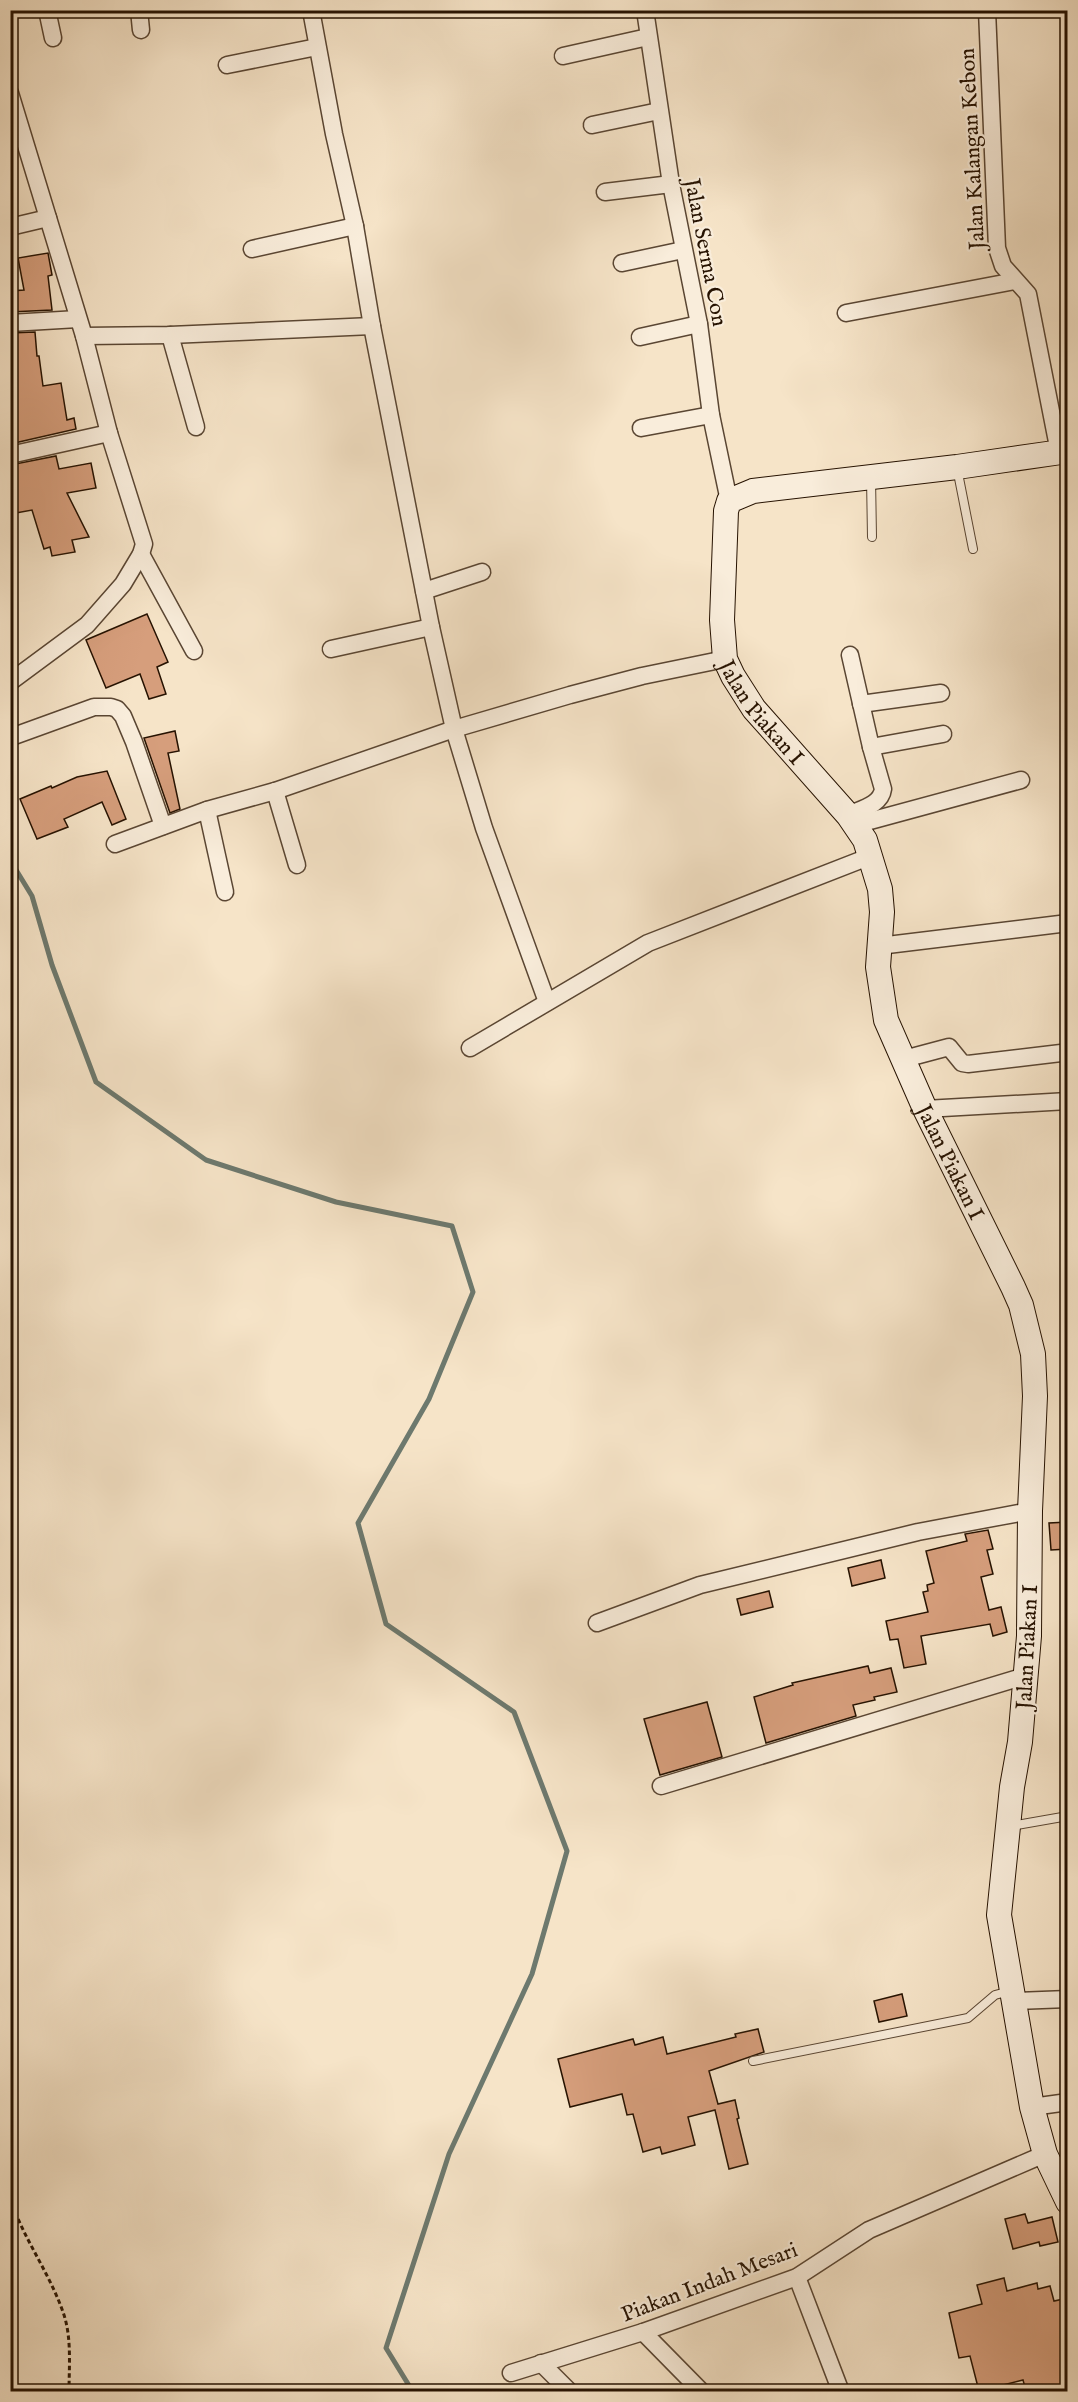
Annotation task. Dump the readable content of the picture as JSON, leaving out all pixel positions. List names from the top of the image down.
{
  "streets": {
    "street": [
      "Jalan Kalangan Kebon",
      "Jalan Serma Con",
      "Jalan Piakan I",
      "Piakan Indah Mesari"
    ]
  },
  "crossings": [
    ["Jalan Serma Con", "Jalan Piakan I"],
    ["Jalan Piakan I", "Piakan Indah Mesari"]
  ]
}
